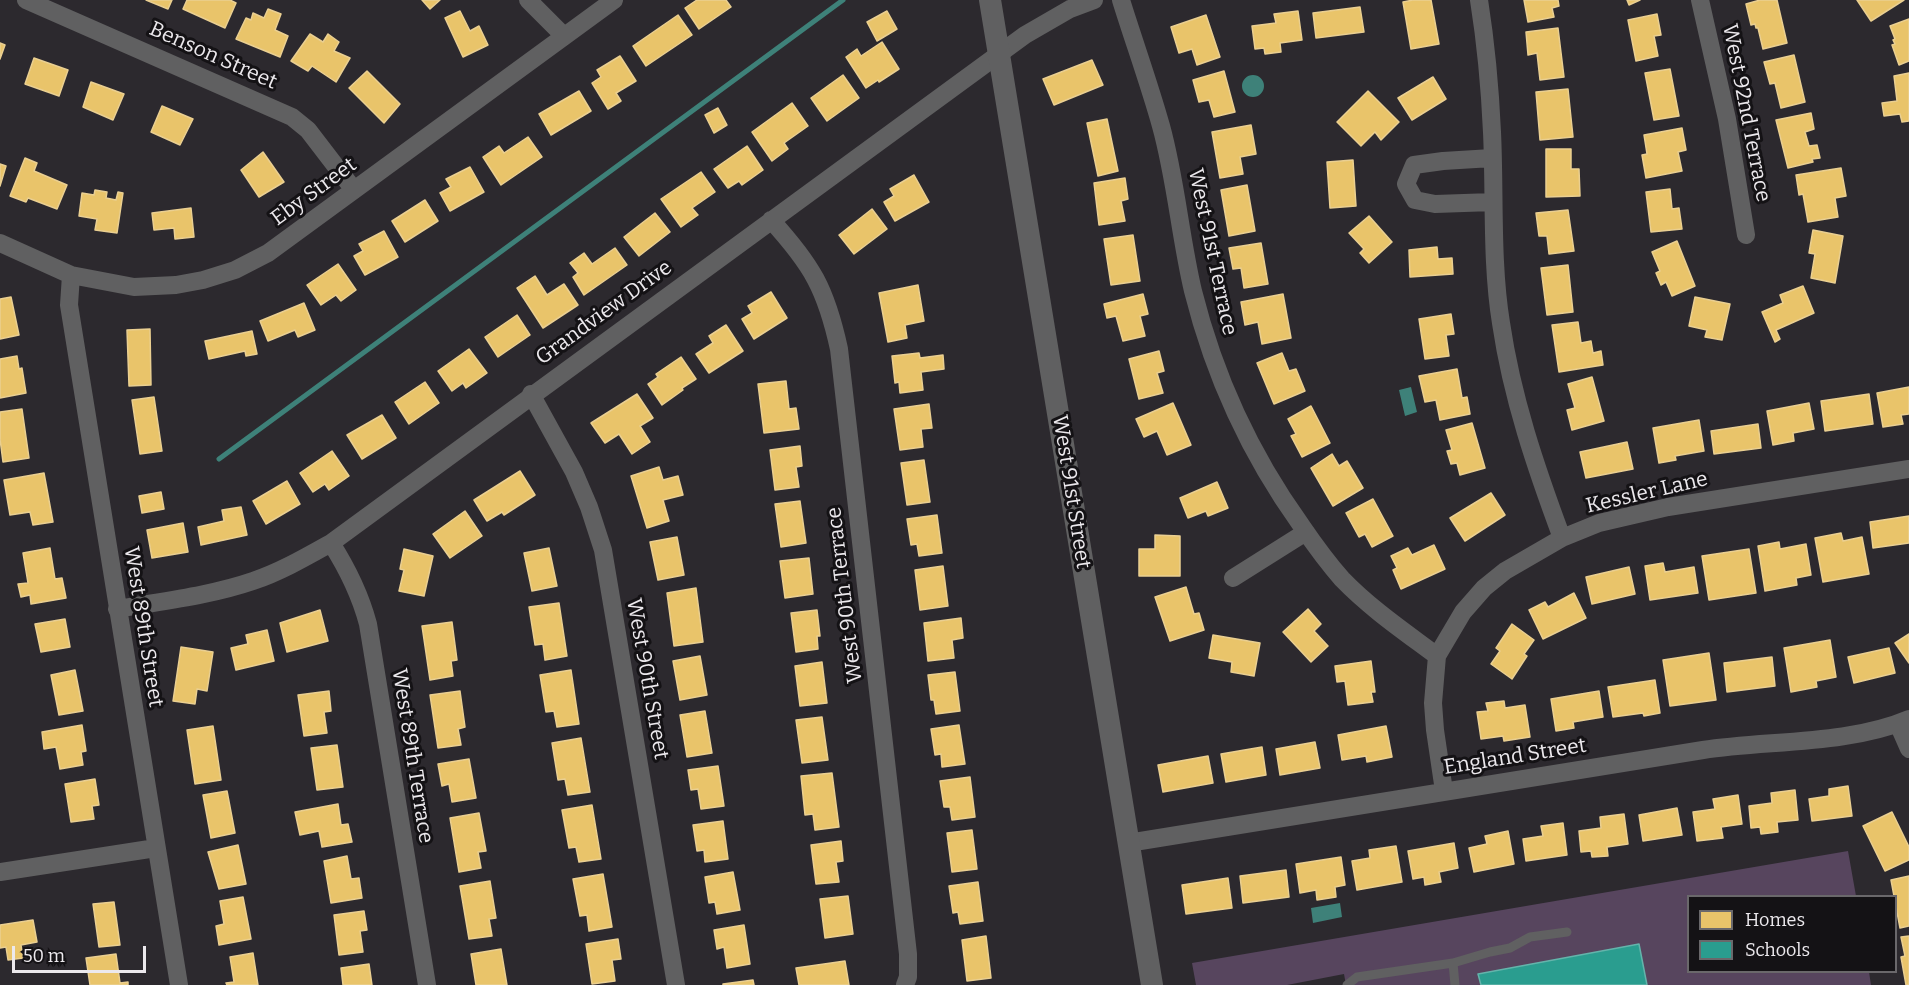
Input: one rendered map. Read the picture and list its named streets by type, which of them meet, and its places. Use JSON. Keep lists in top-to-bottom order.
{
  "streets": {
    "street": [
      "Benson Street",
      "West 92nd Terrace",
      "Eby Street",
      "West 91st Terrace",
      "Grandview Drive",
      "West 91st Street",
      "Kessler Lane",
      "West 90th Terrace",
      "West 89th Street",
      "West 90th Street",
      "West 89th Terrace",
      "England Street"
    ]
  },
  "crossings": [
    ["Benson Street", "Eby Street"],
    ["Eby Street", "West 89th Street"],
    ["West 91st Terrace", "Kessler Lane"],
    ["Grandview Drive", "West 91st Street"],
    ["Grandview Drive", "West 90th Terrace"],
    ["Grandview Drive", "West 89th Street"],
    ["Grandview Drive", "West 90th Street"],
    ["Grandview Drive", "West 89th Terrace"],
    ["West 91st Street", "England Street"],
    ["Kessler Lane", "England Street"]
  ],
  "legend": ["Homes", "Schools"],
  "scale_bar": "50 m"
}
